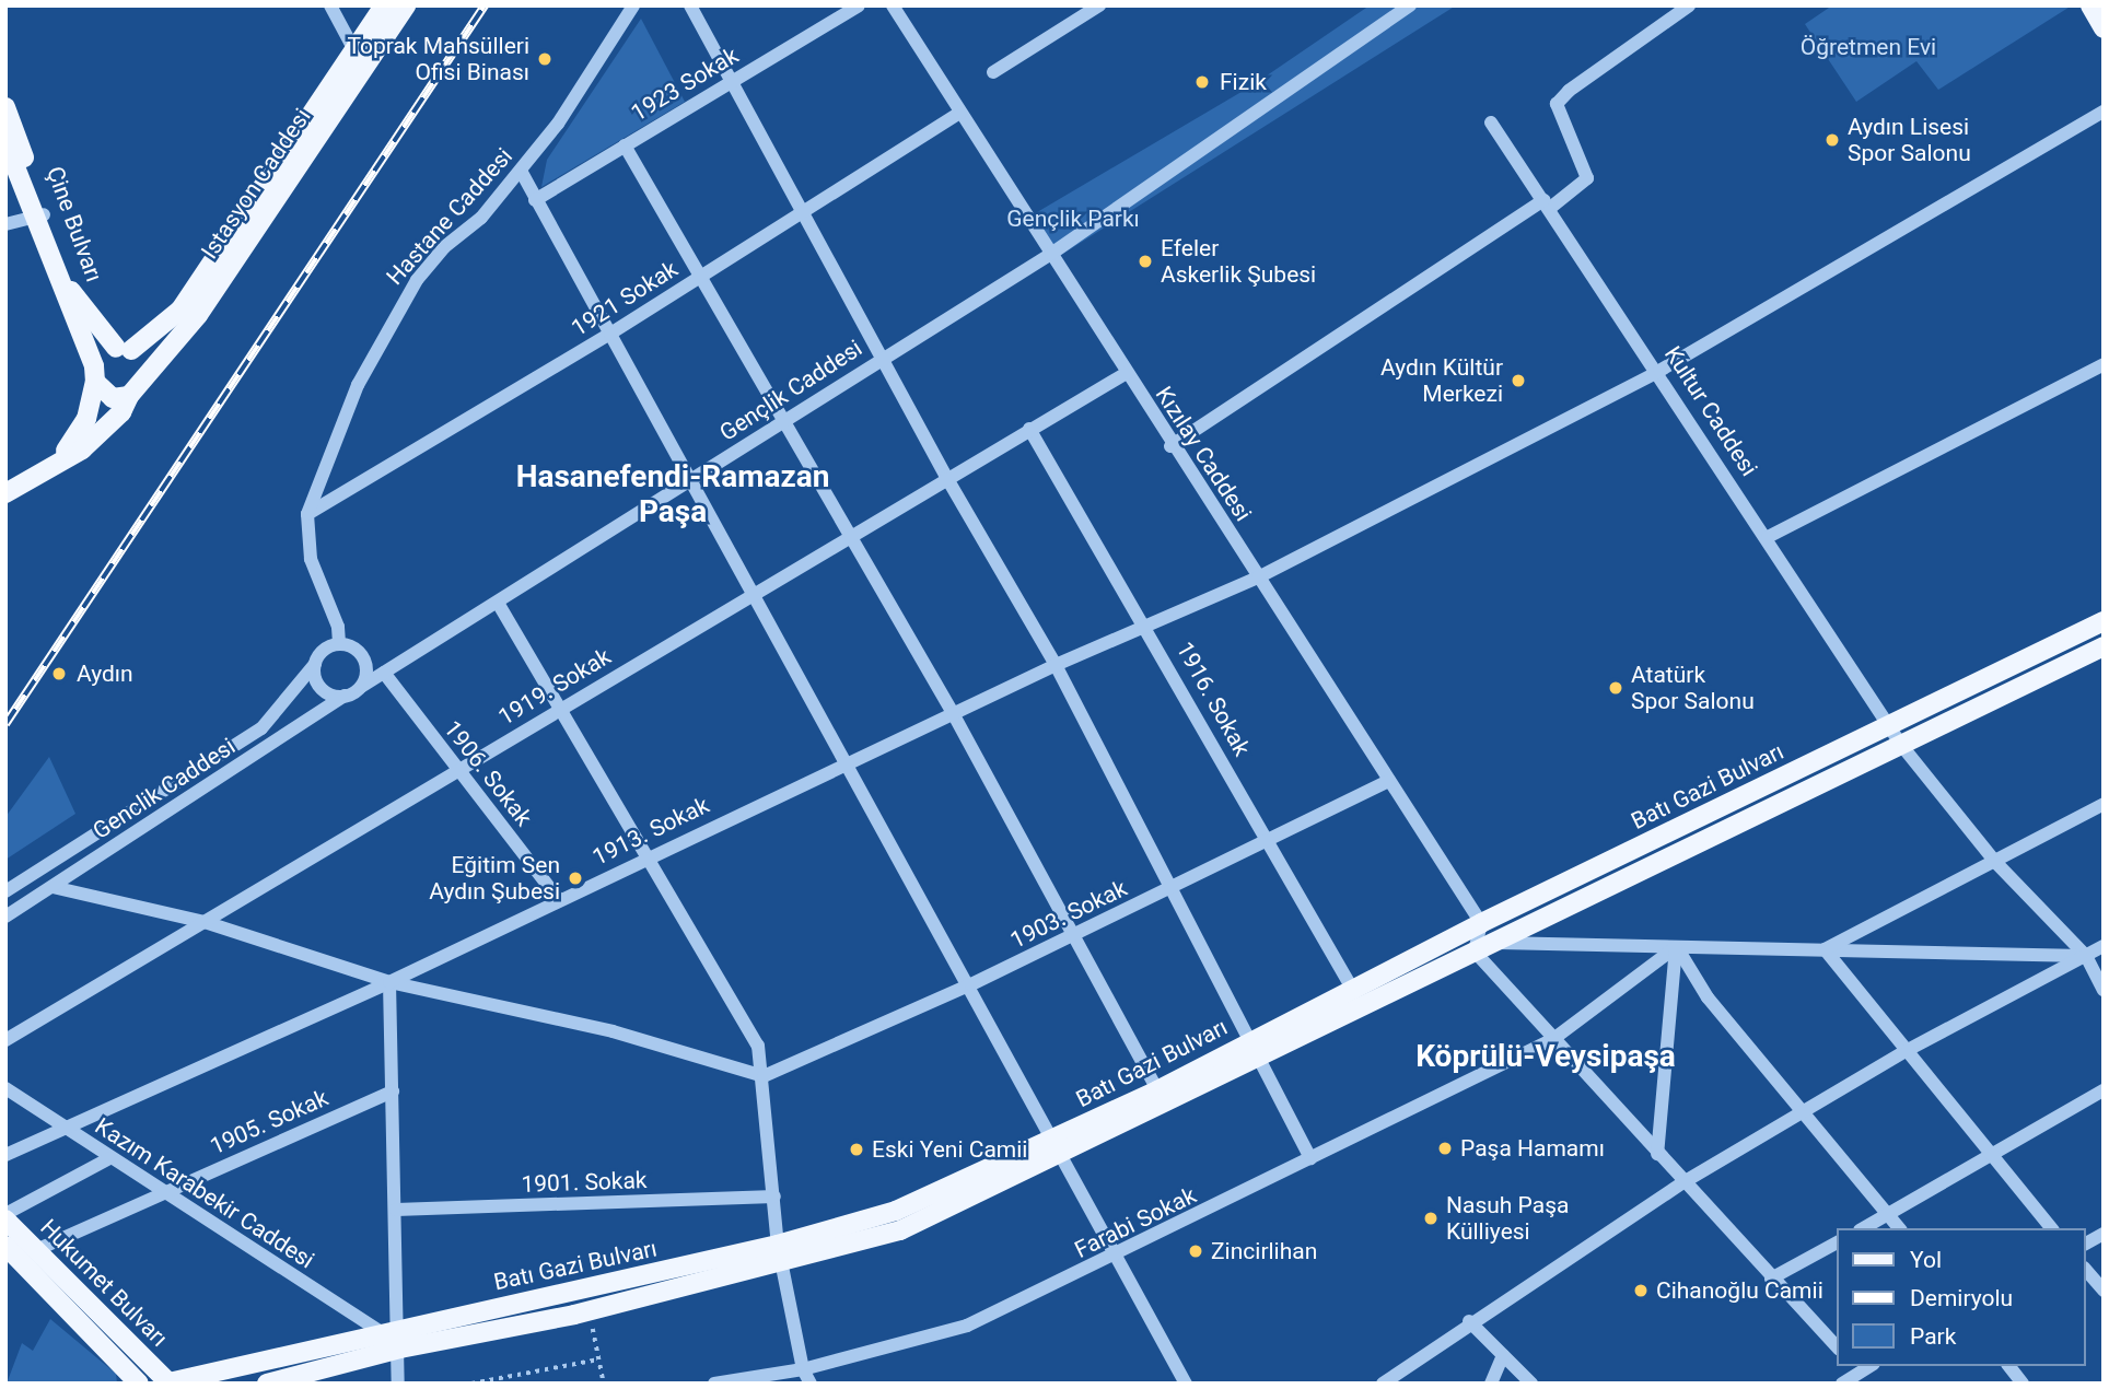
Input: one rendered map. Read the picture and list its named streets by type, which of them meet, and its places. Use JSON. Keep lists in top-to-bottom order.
{
  "streets": {
    "main road": [
      "Istasyon Caddesi",
      "Çine Bulvarı",
      "Batı Gazi Bulvarı",
      "Hukumet Bulvarı"
    ],
    "street": [
      "1923 Sokak",
      "Hastane Caddesi",
      "1921 Sokak",
      "Gençlik Caddesi",
      "Kultur Caddesi",
      "Kızılay Caddesi",
      "1919. Sokak",
      "1916. Sokak",
      "1906. Sokak",
      "Genclik Caddesi",
      "1913. Sokak",
      "1903. Sokak",
      "1905. Sokak",
      "1901. Sokak",
      "Kazım Karabekir Caddesi",
      "Farabi Sokak"
    ]
  },
  "crossings": [
    ["Istasyon Caddesi", "Çine Bulvarı"],
    ["Hastane Caddesi", "1921 Sokak"],
    ["Hastane Caddesi", "Gençlik Caddesi"],
    ["Hastane Caddesi", "Genclik Caddesi"],
    ["1921 Sokak", "Kızılay Caddesi"],
    ["Gençlik Caddesi", "Kızılay Caddesi"],
    ["Gençlik Caddesi", "1906. Sokak"],
    ["Gençlik Caddesi", "Genclik Caddesi"],
    ["Kultur Caddesi", "Batı Gazi Bulvarı"],
    ["Kultur Caddesi", "1913. Sokak"],
    ["Kızılay Caddesi", "1919. Sokak"],
    ["Kızılay Caddesi", "Batı Gazi Bulvarı"],
    ["Kızılay Caddesi", "1913. Sokak"],
    ["Kızılay Caddesi", "1903. Sokak"],
    ["1919. Sokak", "1916. Sokak"],
    ["1919. Sokak", "1906. Sokak"],
    ["1916. Sokak", "Batı Gazi Bulvarı"],
    ["1916. Sokak", "1913. Sokak"],
    ["1916. Sokak", "1903. Sokak"],
    ["1906. Sokak", "1913. Sokak"],
    ["Batı Gazi Bulvarı", "Kazım Karabekir Caddesi"],
    ["Batı Gazi Bulvarı", "Hukumet Bulvarı"],
    ["1913. Sokak", "Kazım Karabekir Caddesi"],
    ["1905. Sokak", "Kazım Karabekir Caddesi"],
    ["1905. Sokak", "Hukumet Bulvarı"]
  ],
  "districts": ["Hasanefendi-Ramazan Paşa", "Köprülü-Veysipaşa"],
  "parks": ["Öğretmen Evi", "Gençlik Parkı"],
  "places": [
    "Toprak Mahsülleri Ofisi Binası",
    "Fizik",
    "Aydın Lisesi Spor Salonu",
    "Efeler Askerlik Şubesi",
    "Aydın Kültür Merkezi",
    "Aydın",
    "Atatürk Spor Salonu",
    "Eğitim Sen Aydın Şubesi",
    "Paşa Hamamı",
    "Eski Yeni Camii",
    "Nasuh Paşa Külliyesi",
    "Zincirlihan",
    "Cihanoğlu Camii"
  ],
  "legend": ["Yol", "Demiryolu", "Park"]
}
